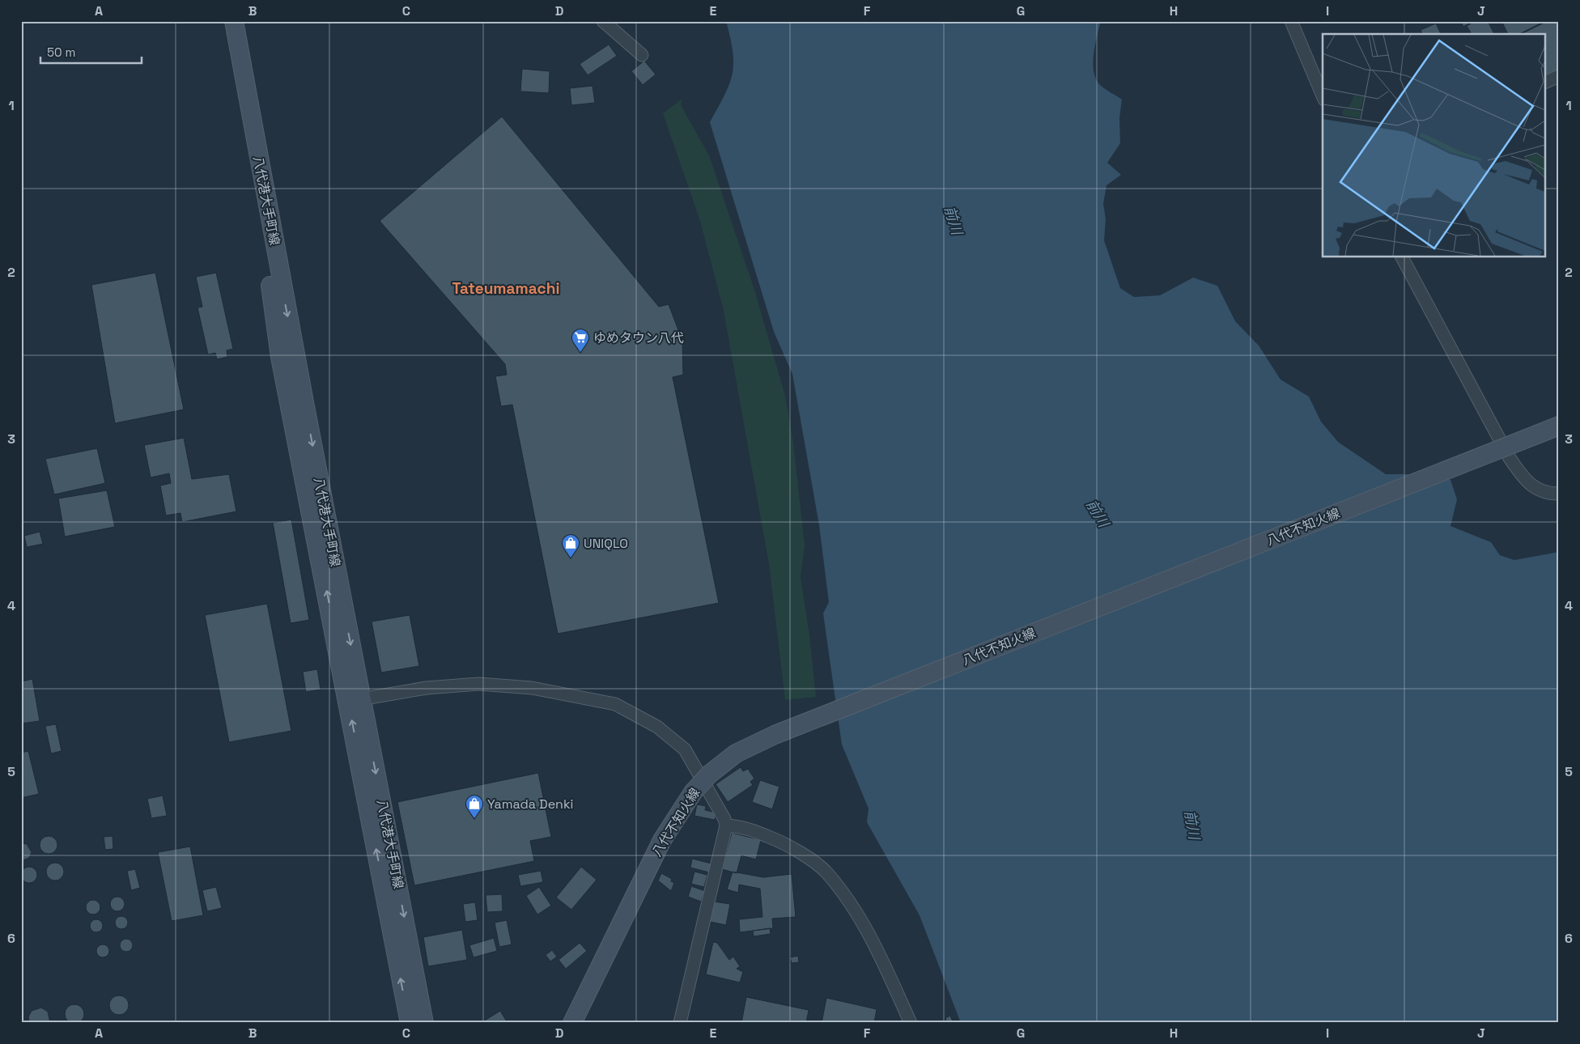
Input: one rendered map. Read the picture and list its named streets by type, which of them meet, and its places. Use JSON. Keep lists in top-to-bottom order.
{
  "streets": {
    "main road": ["八代港大手町線", "八代不知火線"]
  },
  "districts": ["Tateumamachi"],
  "water": ["前川"],
  "places": {
    "supermarket": ["ゆめタウン八代"],
    "shop": ["UNIQLO", "Yamada Denki"]
  },
  "scale_bar": "50 m",
  "grid": {
    "columns": [
      "A",
      "B",
      "C",
      "D",
      "E",
      "F",
      "G",
      "H",
      "I",
      "J"
    ],
    "rows": [
      "1",
      "2",
      "3",
      "4",
      "5",
      "6"
    ]
  }
}
